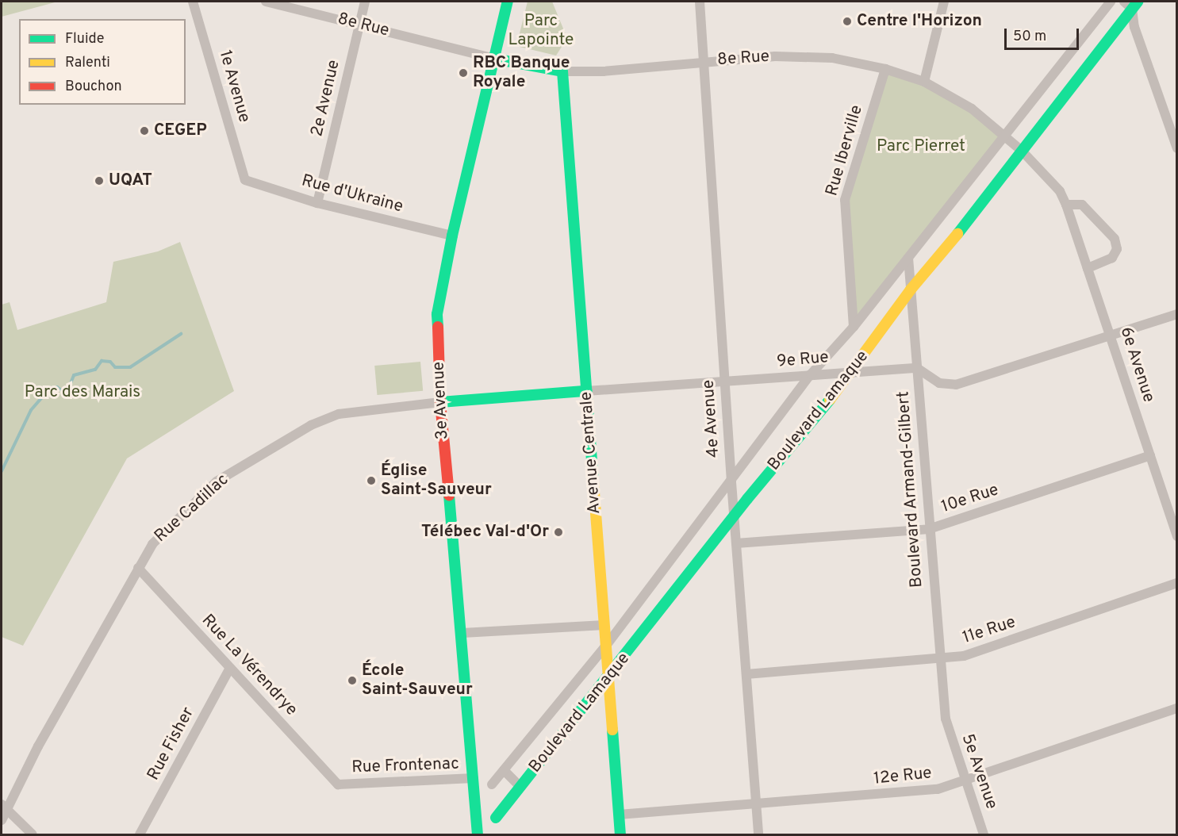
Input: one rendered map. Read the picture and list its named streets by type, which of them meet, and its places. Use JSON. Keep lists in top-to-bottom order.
{
  "streets": {
    "street": [
      "8e Rue",
      "1e Avenue",
      "2e Avenue",
      "Rue Iberville",
      "Rue d'Ukraine",
      "9e Rue",
      "6e Avenue",
      "3e Avenue",
      "Boulevard Lamaque",
      "4e Avenue",
      "Avenue Centrale",
      "Boulevard Armand-Gilbert",
      "10e Rue",
      "Rue Cadillac",
      "11e Rue",
      "Rue La Vérendrye",
      "Rue Fisher",
      "Rue Frontenac",
      "5e Avenue",
      "12e Rue"
    ]
  },
  "crossings": [
    ["8e Rue", "2e Avenue"],
    ["8e Rue", "Rue Iberville"],
    ["8e Rue", "6e Avenue"],
    ["8e Rue", "3e Avenue"],
    ["8e Rue", "Boulevard Lamaque"],
    ["8e Rue", "4e Avenue"],
    ["8e Rue", "Avenue Centrale"],
    ["1e Avenue", "Rue d'Ukraine"],
    ["2e Avenue", "Rue d'Ukraine"],
    ["Rue Iberville", "Boulevard Lamaque"],
    ["Rue d'Ukraine", "3e Avenue"],
    ["9e Rue", "Boulevard Lamaque"],
    ["9e Rue", "4e Avenue"],
    ["9e Rue", "Avenue Centrale"],
    ["9e Rue", "Boulevard Armand-Gilbert"],
    ["9e Rue", "Rue Cadillac"],
    ["6e Avenue", "10e Rue"],
    ["3e Avenue", "Rue Cadillac"],
    ["3e Avenue", "Rue Frontenac"],
    ["Boulevard Lamaque", "4e Avenue"],
    ["Boulevard Lamaque", "Avenue Centrale"],
    ["Boulevard Lamaque", "Boulevard Armand-Gilbert"],
    ["4e Avenue", "10e Rue"],
    ["4e Avenue", "11e Rue"],
    ["4e Avenue", "12e Rue"],
    ["Avenue Centrale", "Rue Cadillac"],
    ["Avenue Centrale", "12e Rue"],
    ["Boulevard Armand-Gilbert", "10e Rue"],
    ["Boulevard Armand-Gilbert", "11e Rue"],
    ["Boulevard Armand-Gilbert", "5e Avenue"],
    ["Rue Cadillac", "Rue La Vérendrye"],
    ["Rue La Vérendrye", "Rue Fisher"],
    ["Rue La Vérendrye", "Rue Frontenac"],
    ["5e Avenue", "12e Rue"]
  ],
  "parks": ["Parc Lapointe", "Parc Pierret", "Parc des Marais"],
  "places": [
    "Centre l'Horizon",
    "RBC Banque Royale",
    "CEGEP",
    "UQAT",
    "Église Saint-Sauveur",
    "Télébec Val-d'Or",
    "École Saint-Sauveur"
  ],
  "legend": ["Fluide", "Ralenti", "Bouchon"],
  "scale_bar": "50 m"
}
